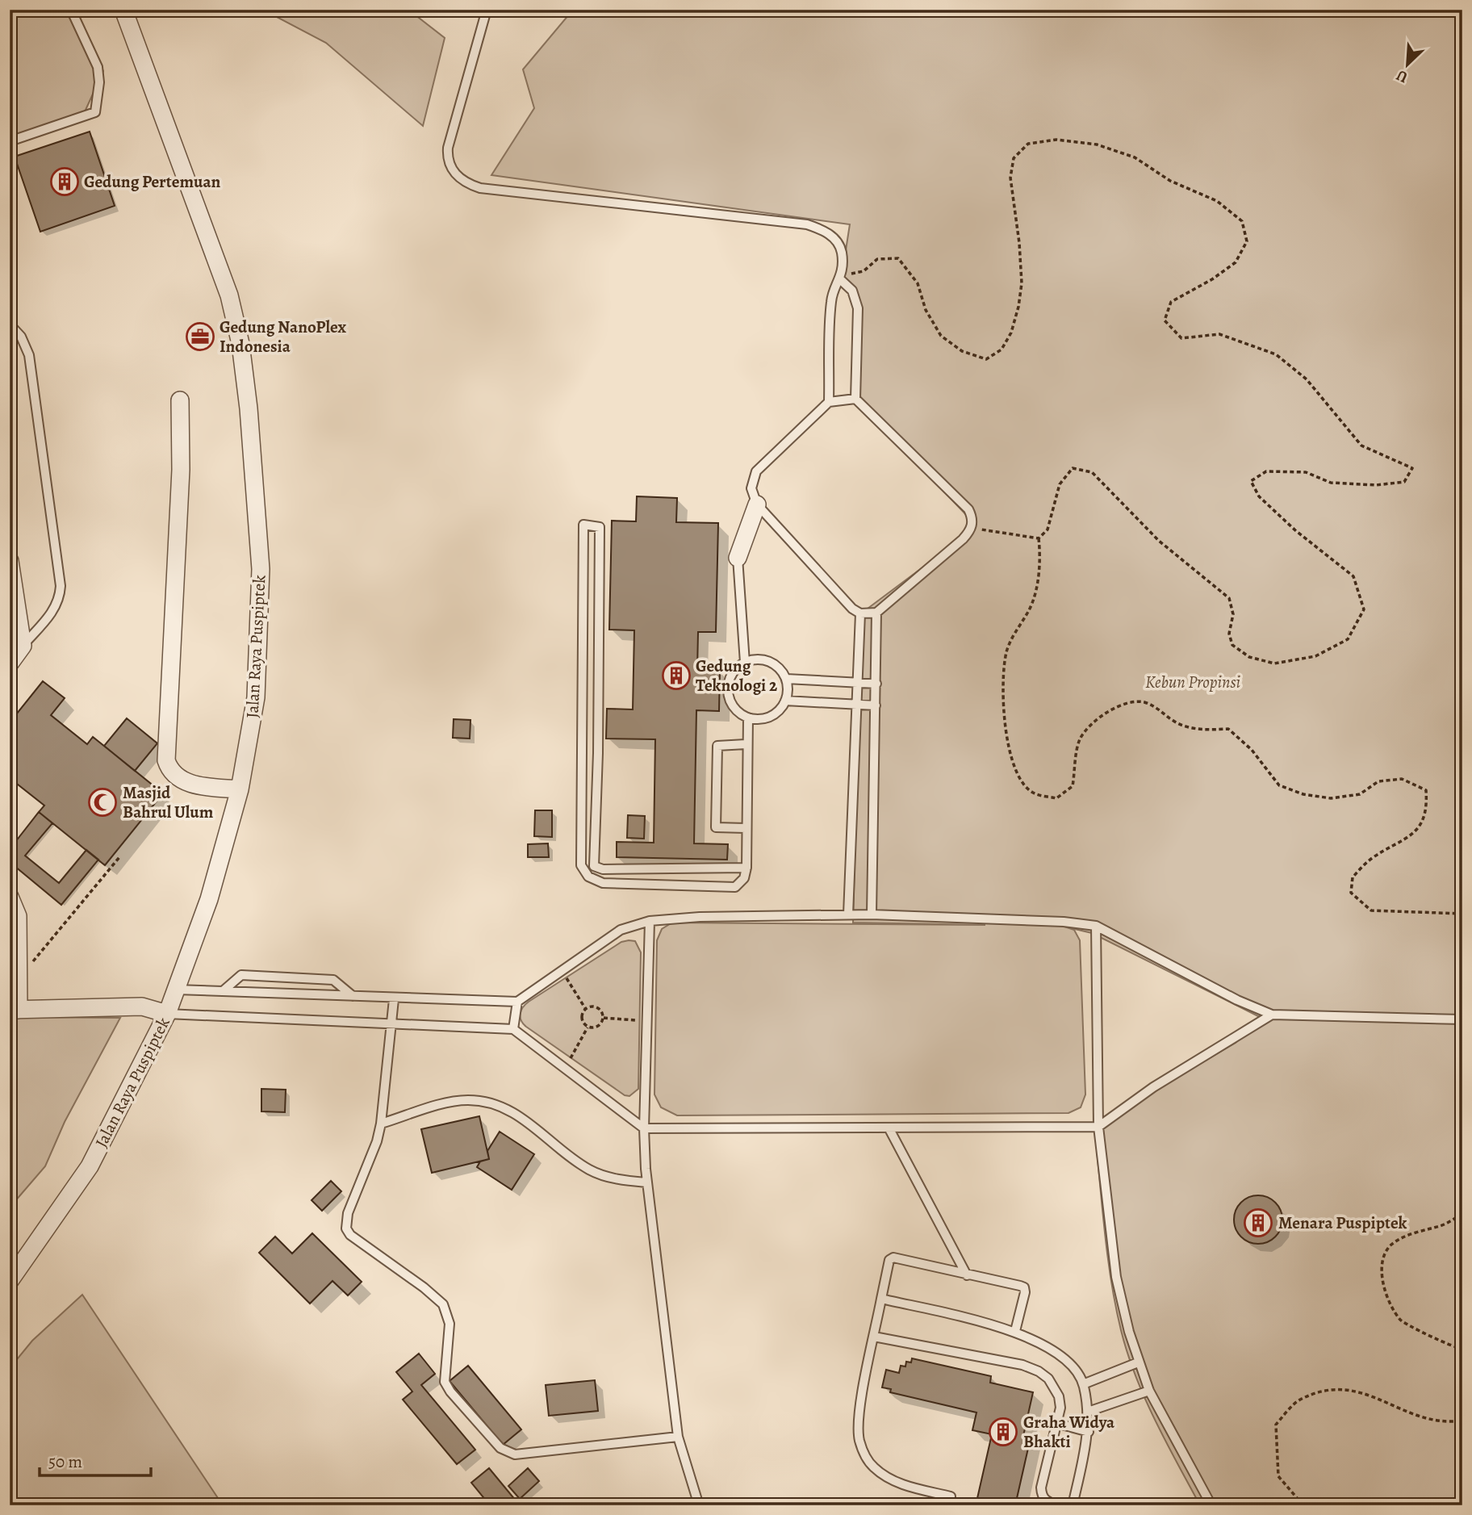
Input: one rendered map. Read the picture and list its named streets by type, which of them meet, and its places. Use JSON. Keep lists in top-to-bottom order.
{
  "streets": {
    "street": ["Jalan Raya Puspiptek"]
  },
  "parks": ["Kebun Propinsi"],
  "places": {
    "building": [
      "Gedung Pertemuan",
      "Gedung Teknologi 2",
      "Menara Puspiptek",
      "Graha Widya Bhakti"
    ],
    "office": ["Gedung NanoPlex Indonesia"],
    "mosque": ["Masjid Bahrul Ulum"]
  },
  "scale_bar": "50 m",
  "north": "bottom left"
}
